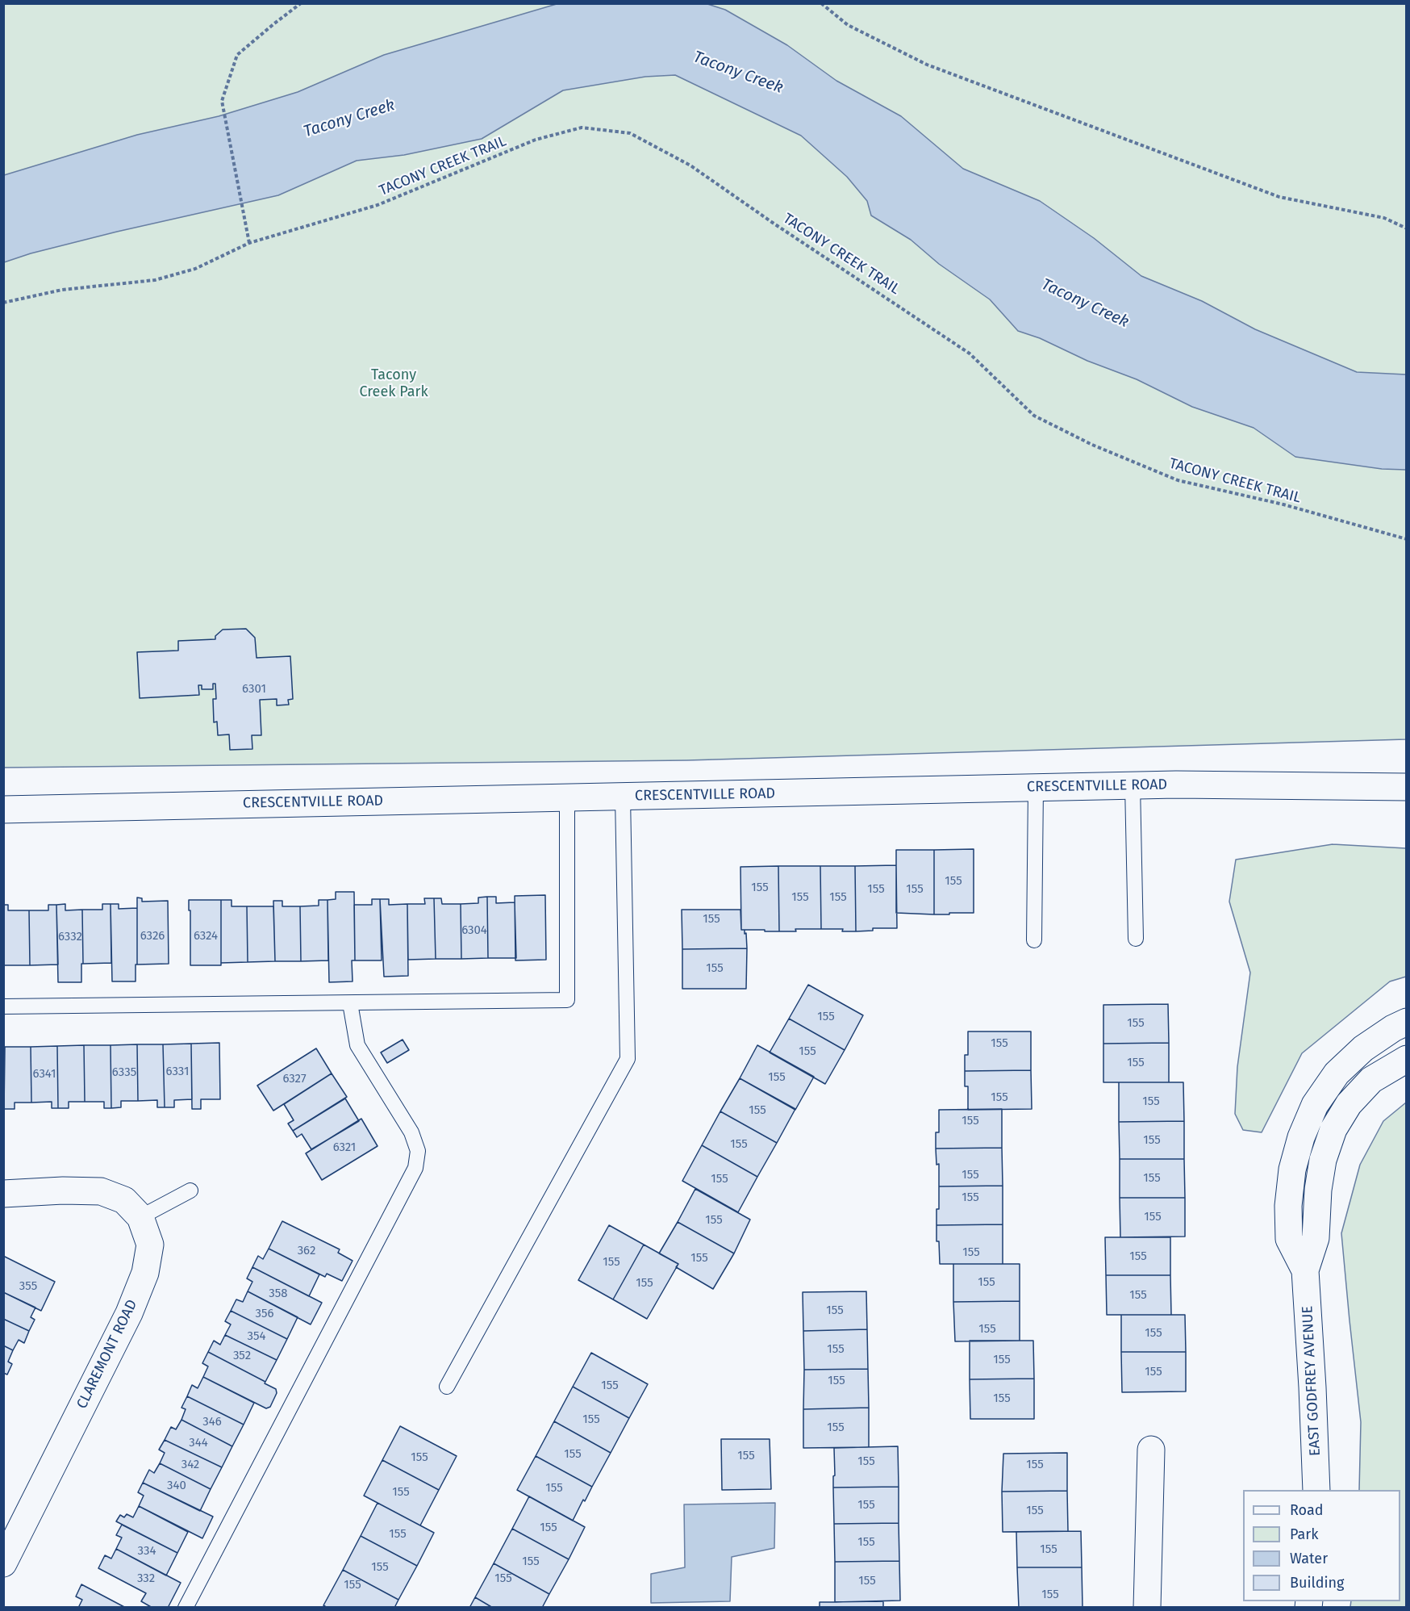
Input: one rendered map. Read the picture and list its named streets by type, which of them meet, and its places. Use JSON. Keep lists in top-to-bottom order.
{
  "streets": {
    "main road": ["CRESCENTVILLE ROAD", "CLAREMONT ROAD", "EAST GODFREY AVENUE"],
    "path": ["TACONY CREEK TRAIL"]
  },
  "water": ["Tacony Creek"],
  "parks": ["Tacony Creek Park"],
  "house_numbers": [
    "6301",
    "155",
    "155",
    "155",
    "155",
    "155",
    "155",
    "155",
    "6304",
    "6326",
    "6324",
    "6332",
    "155",
    "155",
    "155",
    "155",
    "155",
    "155",
    "6331",
    "6335",
    "6341",
    "155",
    "6327",
    "155",
    "155",
    "155",
    "155",
    "155",
    "155",
    "6321",
    "155",
    "155",
    "155",
    "155",
    "155",
    "155",
    "362",
    "155",
    "155",
    "155",
    "155",
    "155",
    "155",
    "355",
    "358",
    "155",
    "155",
    "356",
    "155",
    "155",
    "354",
    "155",
    "352",
    "155",
    "155",
    "155",
    "155",
    "155",
    "155",
    "346",
    "155",
    "344",
    "155",
    "155",
    "155",
    "155",
    "342",
    "155",
    "340",
    "155",
    "155",
    "155",
    "155",
    "155",
    "155",
    "155",
    "155",
    "334",
    "155",
    "155",
    "332",
    "155",
    "155",
    "155",
    "155"
  ],
  "legend": [
    "Road",
    "Park",
    "Water",
    "Building"
  ]
}
